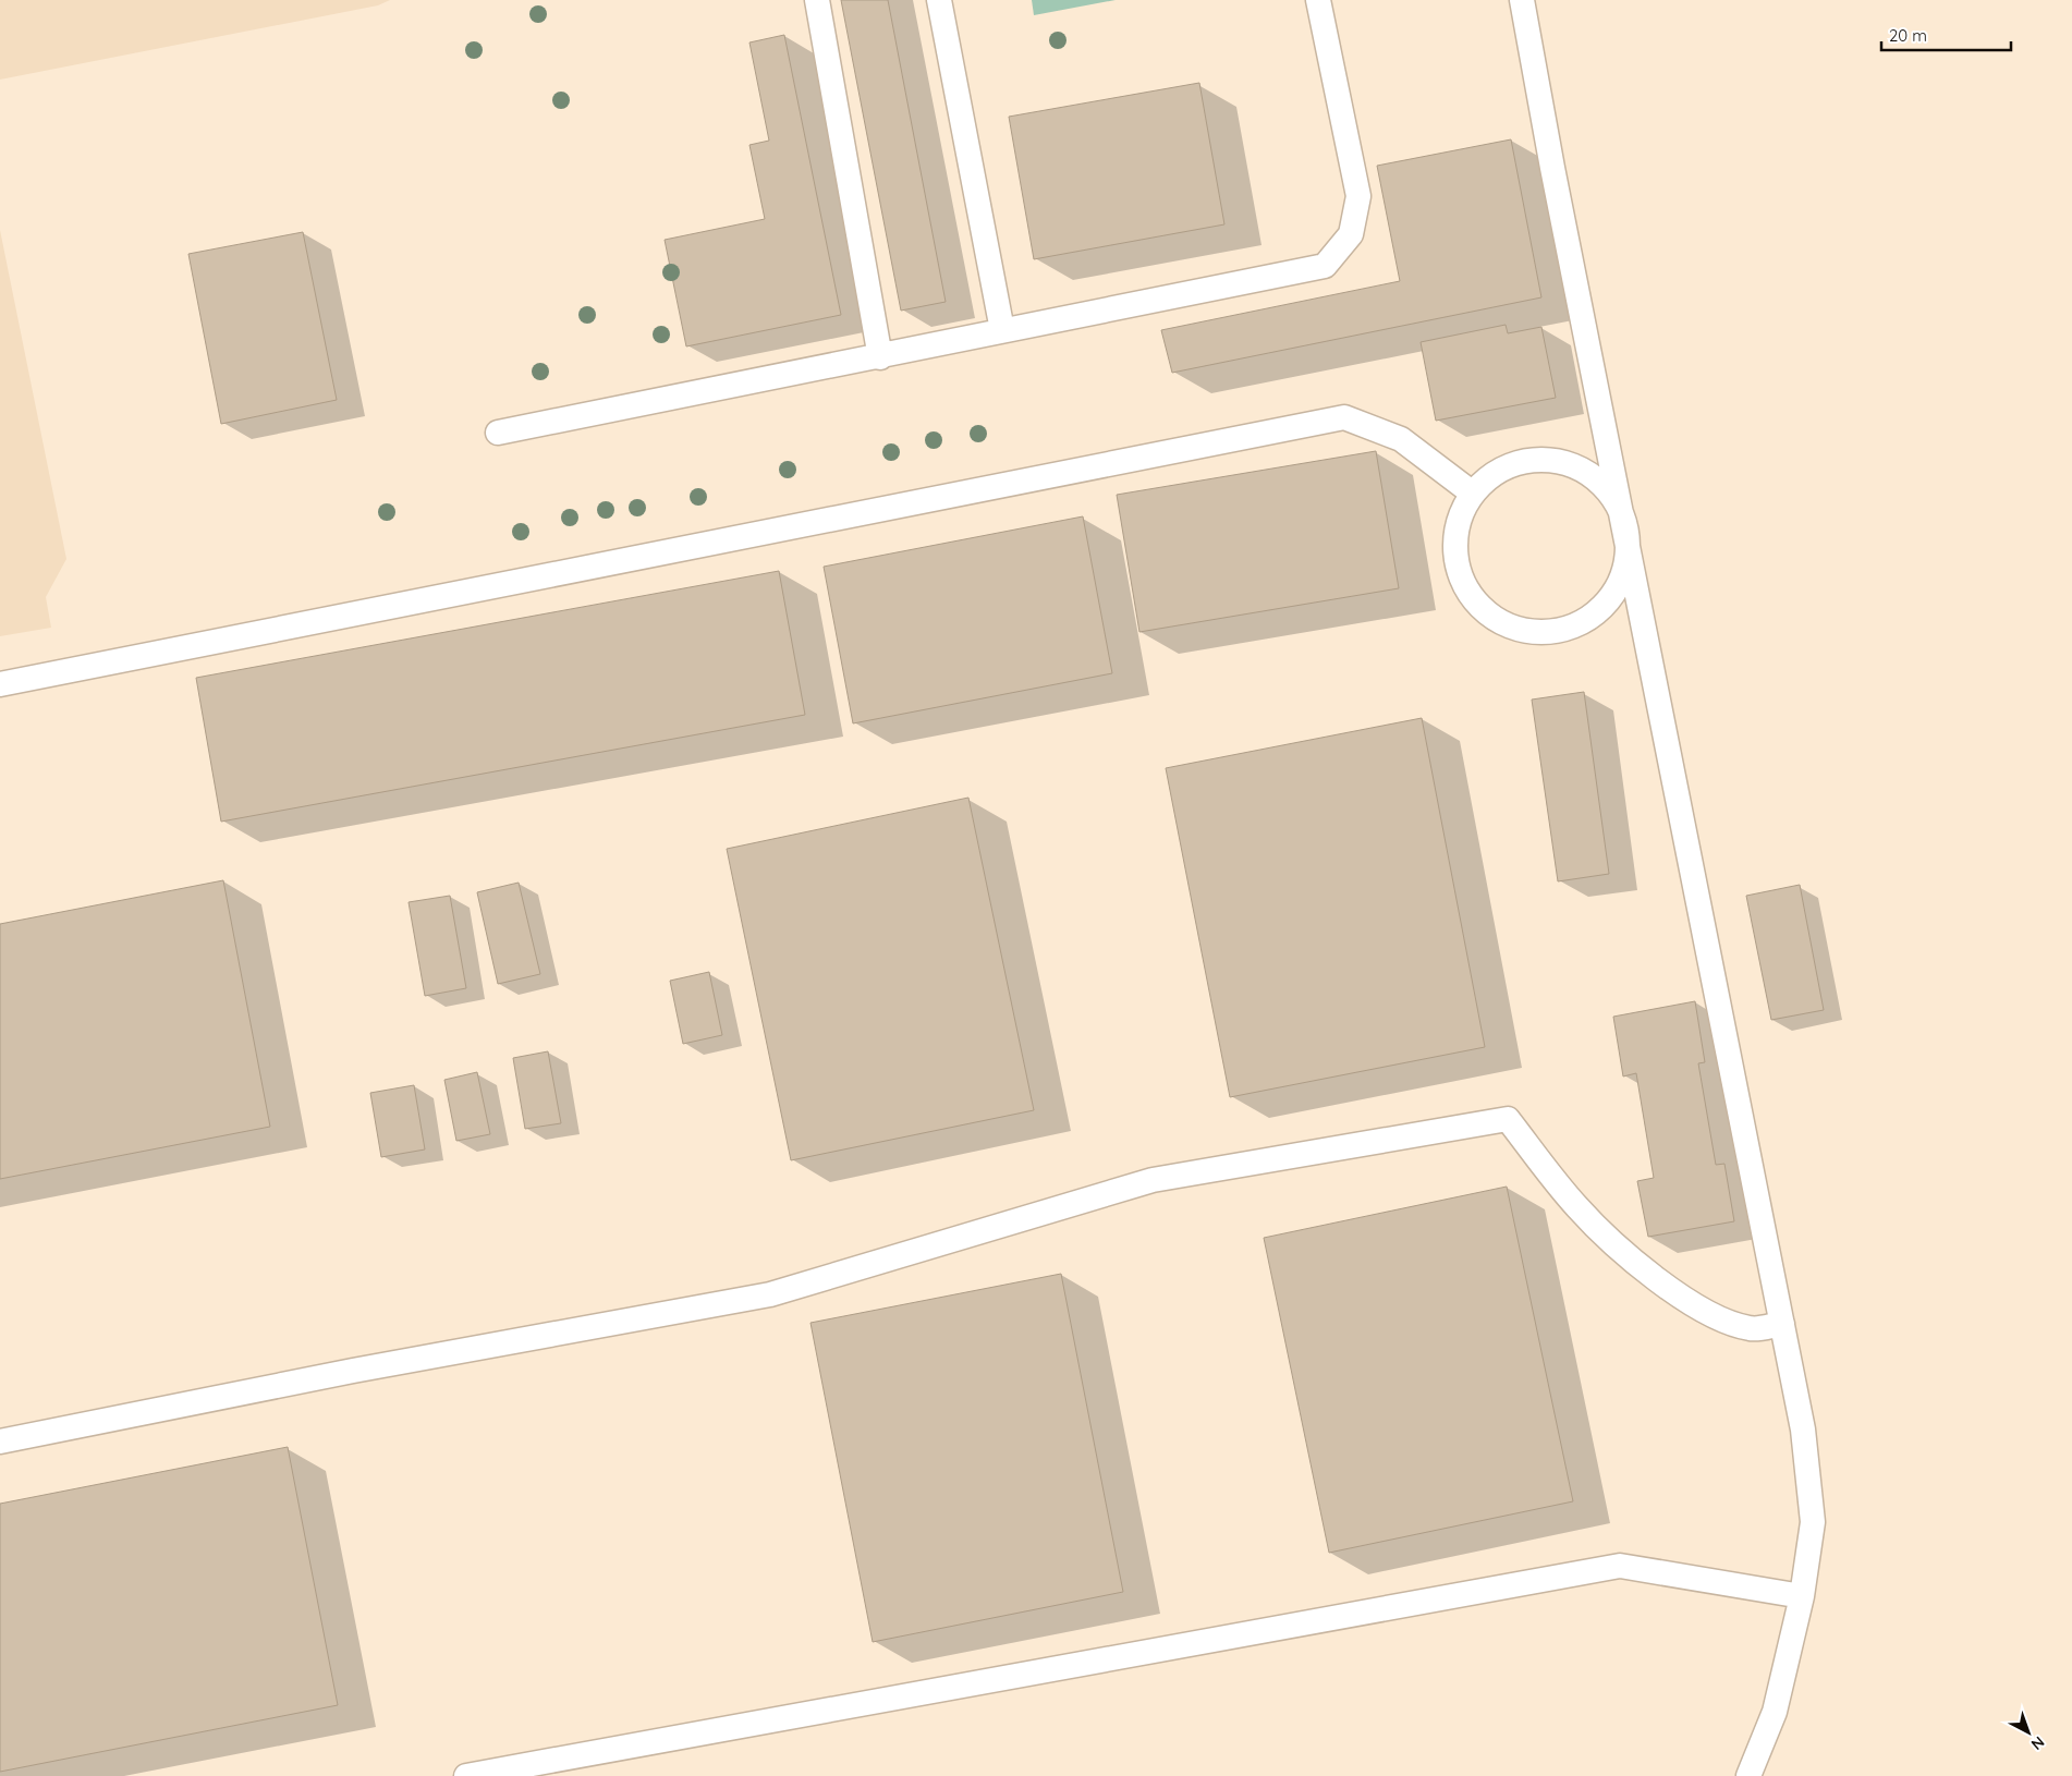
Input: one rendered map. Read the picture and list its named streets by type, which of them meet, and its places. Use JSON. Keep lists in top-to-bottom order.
{
  "scale_bar": "20 m",
  "north": "bottom right"
}
